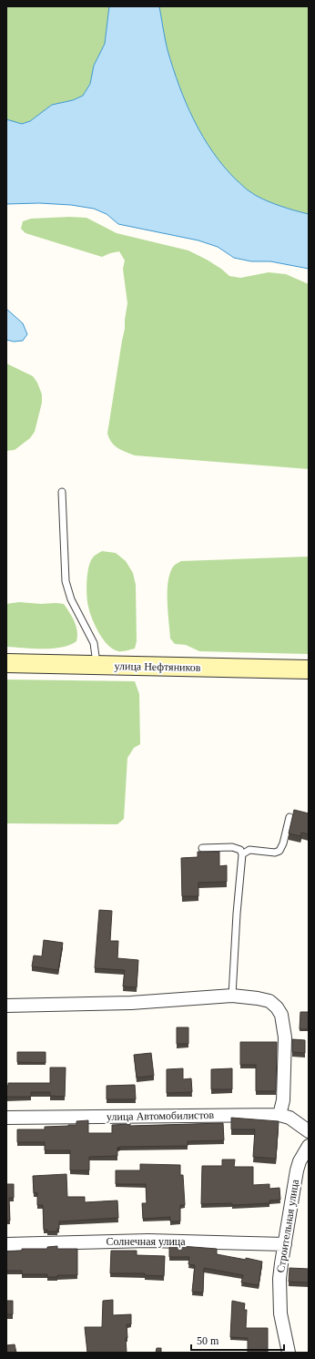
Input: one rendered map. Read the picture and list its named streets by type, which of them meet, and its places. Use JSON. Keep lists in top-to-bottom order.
{
  "streets": {
    "street": [
      "улица Нефтяников",
      "улица Автомобилистов",
      "Строительная улица",
      "Солнечная улица"
    ]
  },
  "crossings": [
    ["Строительная улица", "Солнечная улица"]
  ],
  "scale_bar": "50 m"
}
